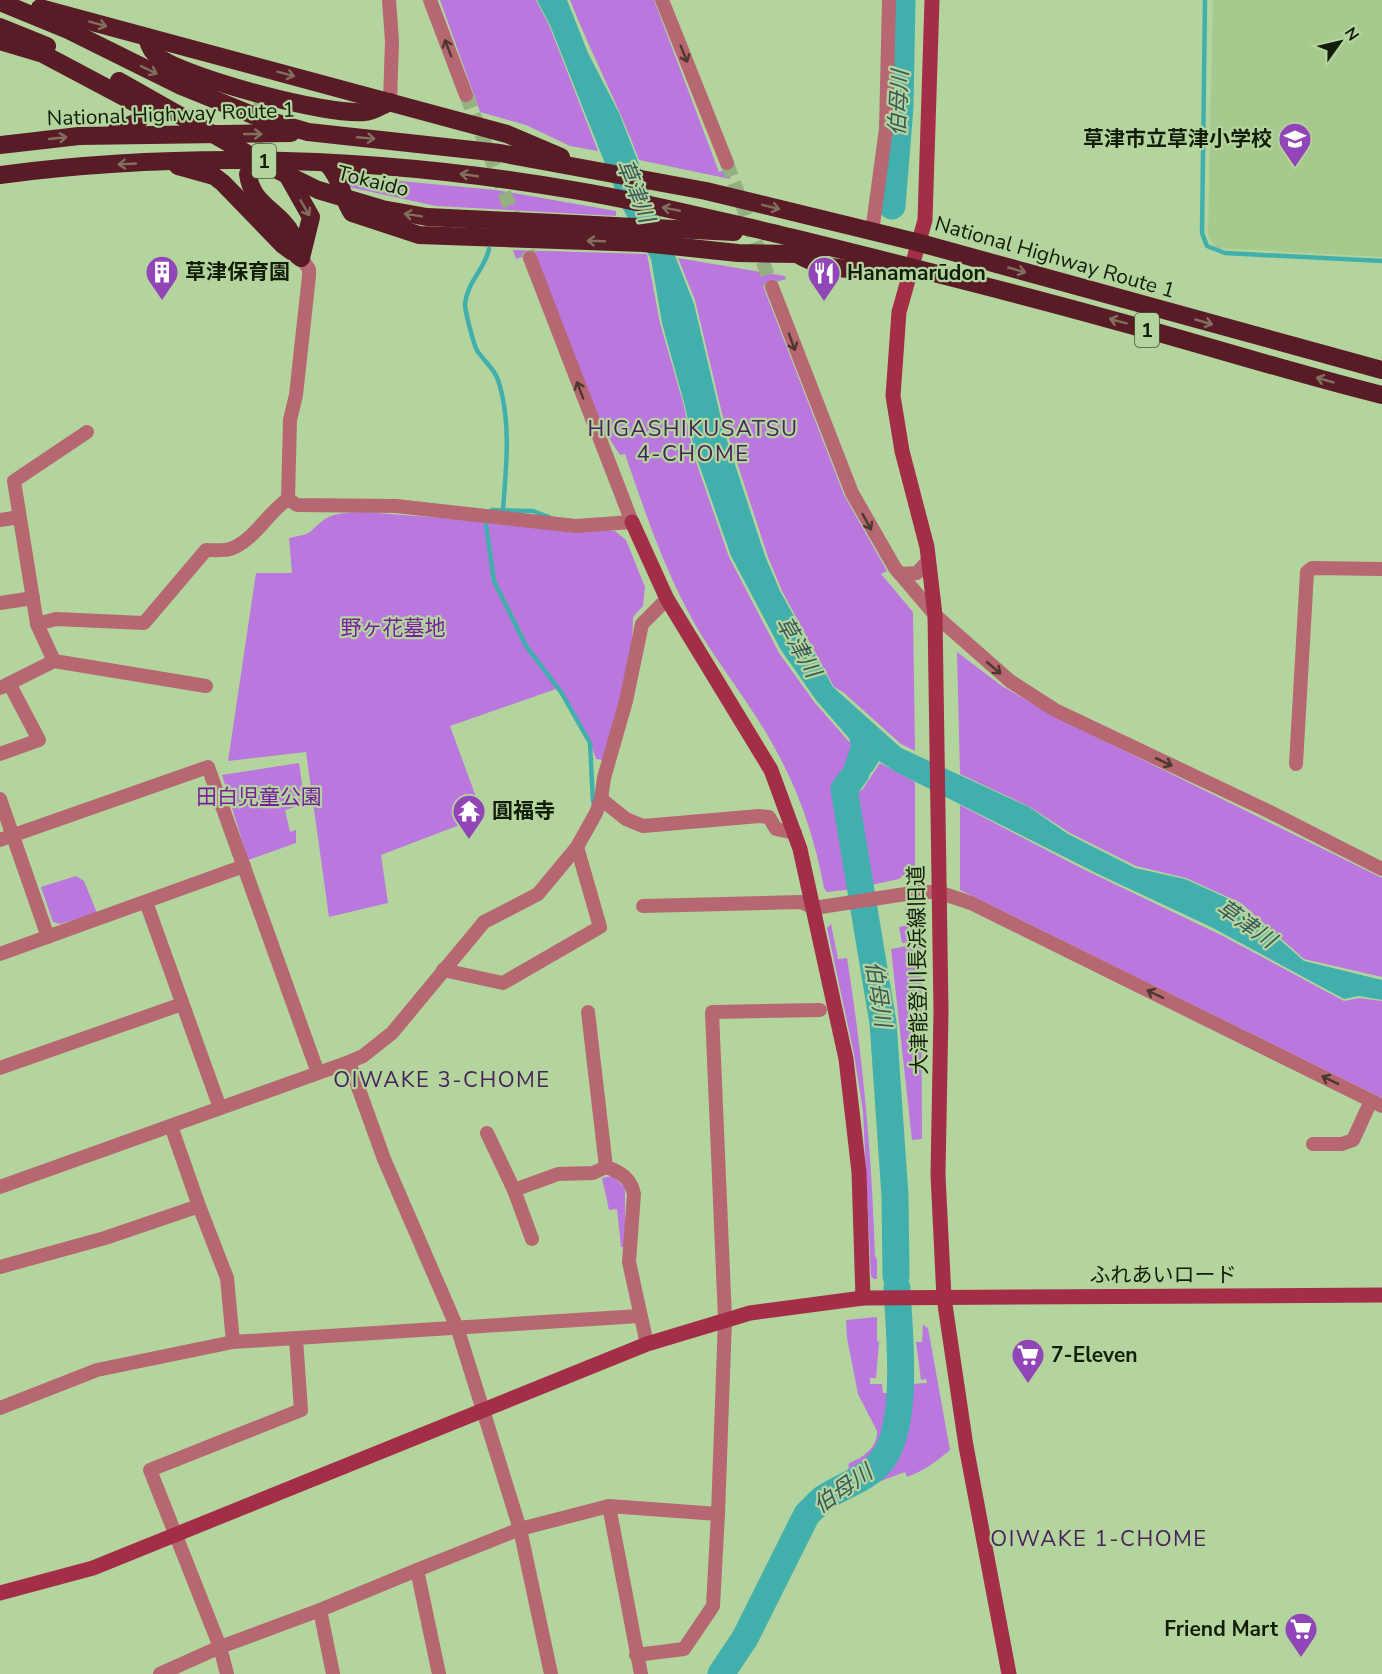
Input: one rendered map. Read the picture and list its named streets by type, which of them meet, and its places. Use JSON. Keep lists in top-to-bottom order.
{
  "streets": {
    "highway": ["National Highway Route 1", "1", "Tokaido"],
    "street": ["大津能登川長浜線旧道", "ふれあいロード"]
  },
  "crossings": [
    ["National Highway Route 1", "Tokaido"],
    ["National Highway Route 1", "大津能登川長浜線旧道"],
    ["1", "Tokaido"],
    ["1", "大津能登川長浜線旧道"],
    ["大津能登川長浜線旧道", "ふれあいロード"]
  ],
  "districts": ["HIGASHIKUSATSU 4-CHOME", "OIWAKE 3-CHOME", "OIWAKE 1-CHOME"],
  "water": ["伯母川", "草津川"],
  "parks": ["野ヶ花墓地", "田白児童公園"],
  "places": {
    "school or university": ["草津市立草津小学校"],
    "building": ["草津保育園"],
    "restaurant": ["Hanamarūdon"],
    "temple": ["圓福寺"],
    "supermarket": ["7-Eleven", "Friend Mart"]
  },
  "north": "top right"
}
